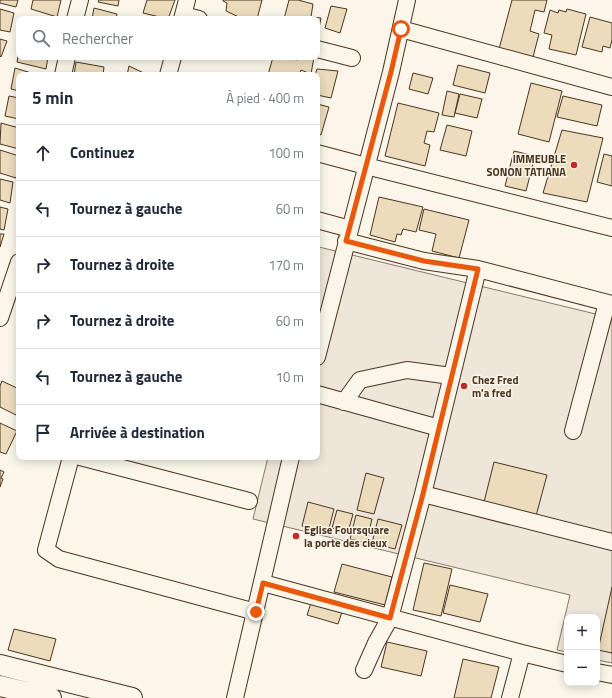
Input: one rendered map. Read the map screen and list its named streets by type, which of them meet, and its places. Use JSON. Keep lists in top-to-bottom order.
{
  "places": ["IMMEUBLE SONON TATIANA", "Chez Fred m'a fred", "Eglise Foursquare la porte des cieux"],
  "page": {
    "search": "Rechercher",
    "heading": ["5 min", "À pied · 400 m"],
    "list": [
      ["Continuez", "100 m"],
      ["Tournez à gauche", "60 m"],
      ["Tournez à droite", "170 m"],
      ["Tournez à droite", "60 m"],
      ["Tournez à gauche", "10 m"],
      "Arrivée à destination"
    ],
    "map_buttons": ["+", "−"]
  }
}
